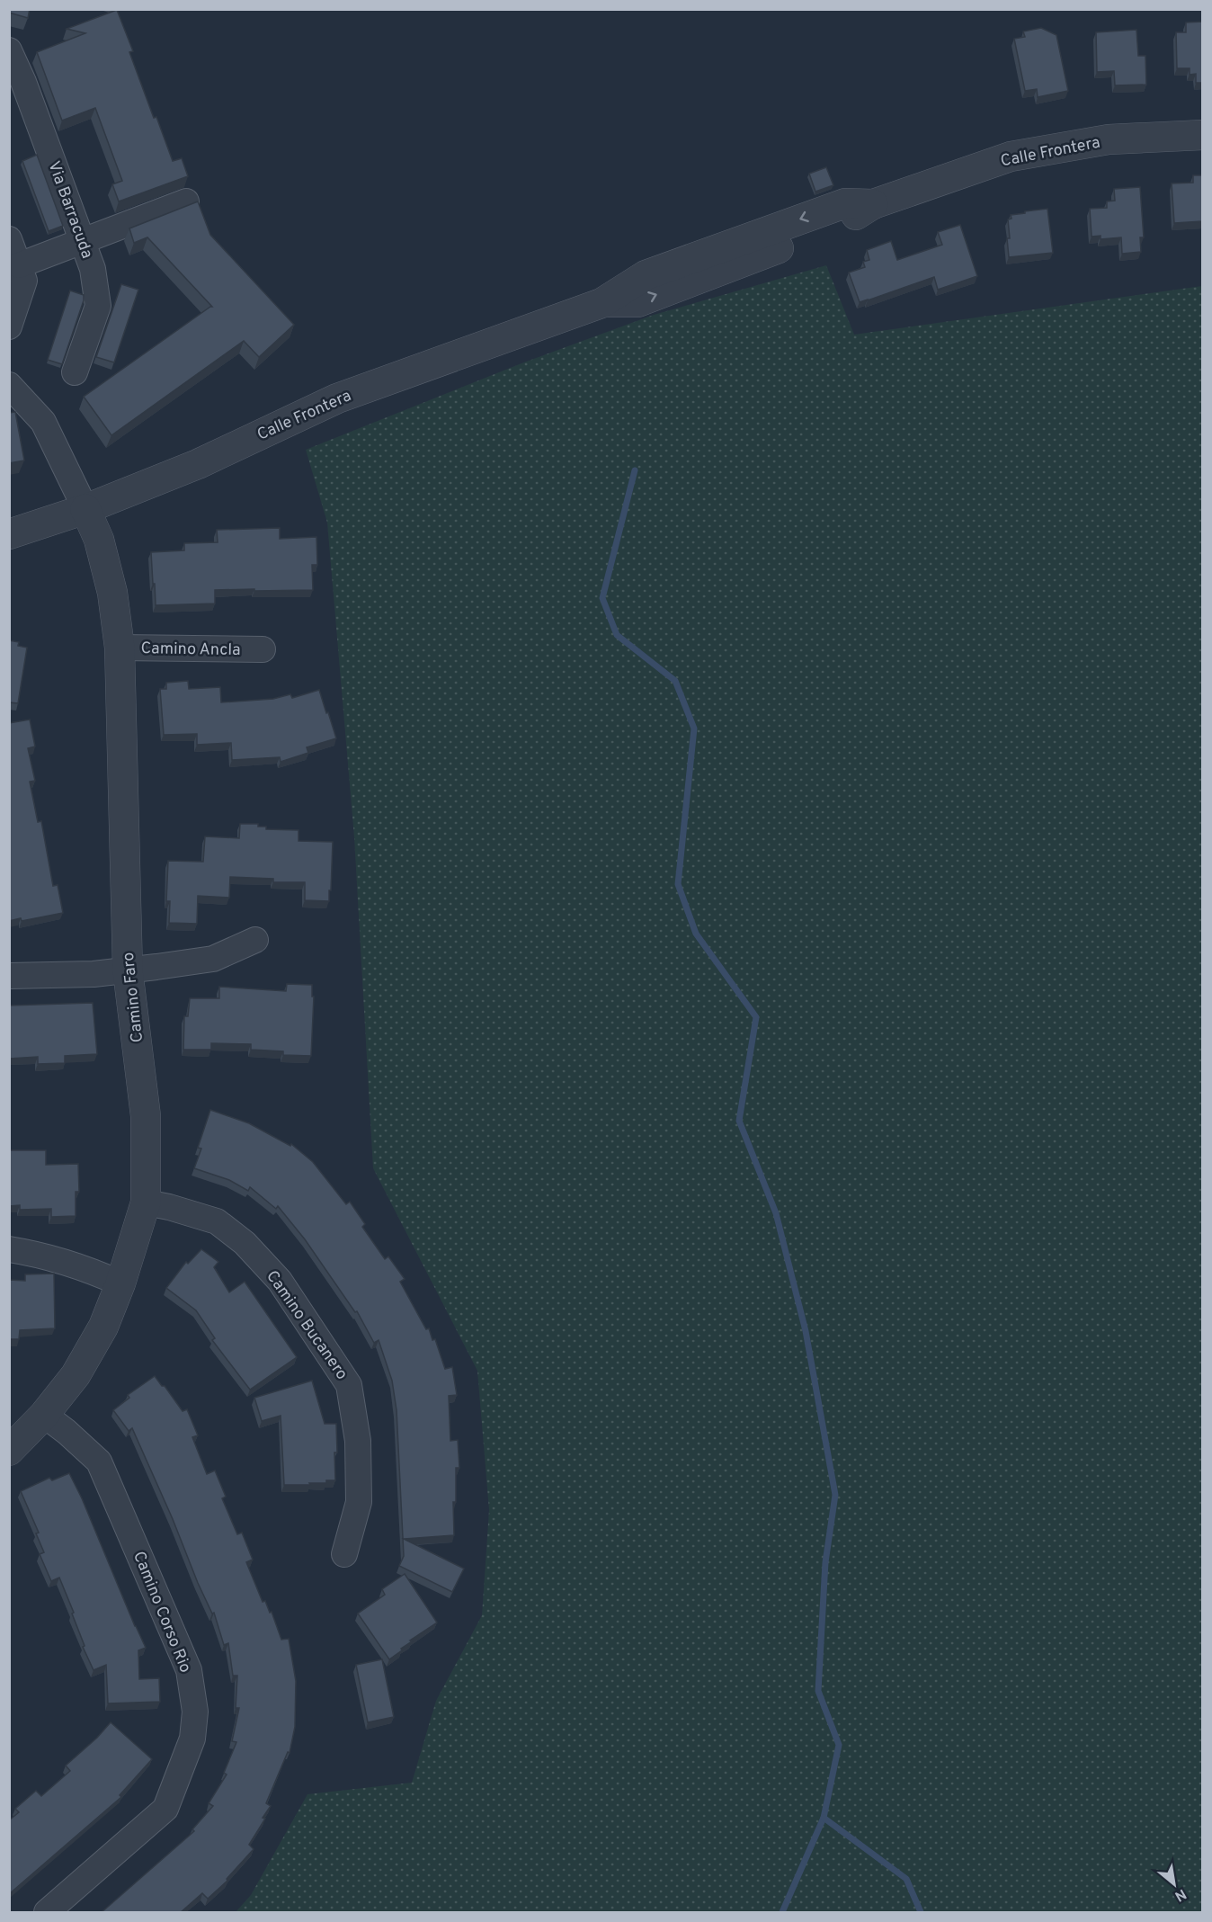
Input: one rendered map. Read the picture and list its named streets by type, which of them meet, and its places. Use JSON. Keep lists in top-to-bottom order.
{
  "streets": {
    "street": [
      "Calle Frontera",
      "Via Barracuda",
      "Camino Ancla",
      "Camino Faro",
      "Camino Bucanero",
      "Camino Corso Rio"
    ]
  },
  "crossings": [
    ["Calle Frontera", "Camino Faro"],
    ["Camino Ancla", "Camino Faro"],
    ["Camino Faro", "Camino Bucanero"],
    ["Camino Faro", "Camino Corso Rio"]
  ],
  "north": "bottom right"
}
